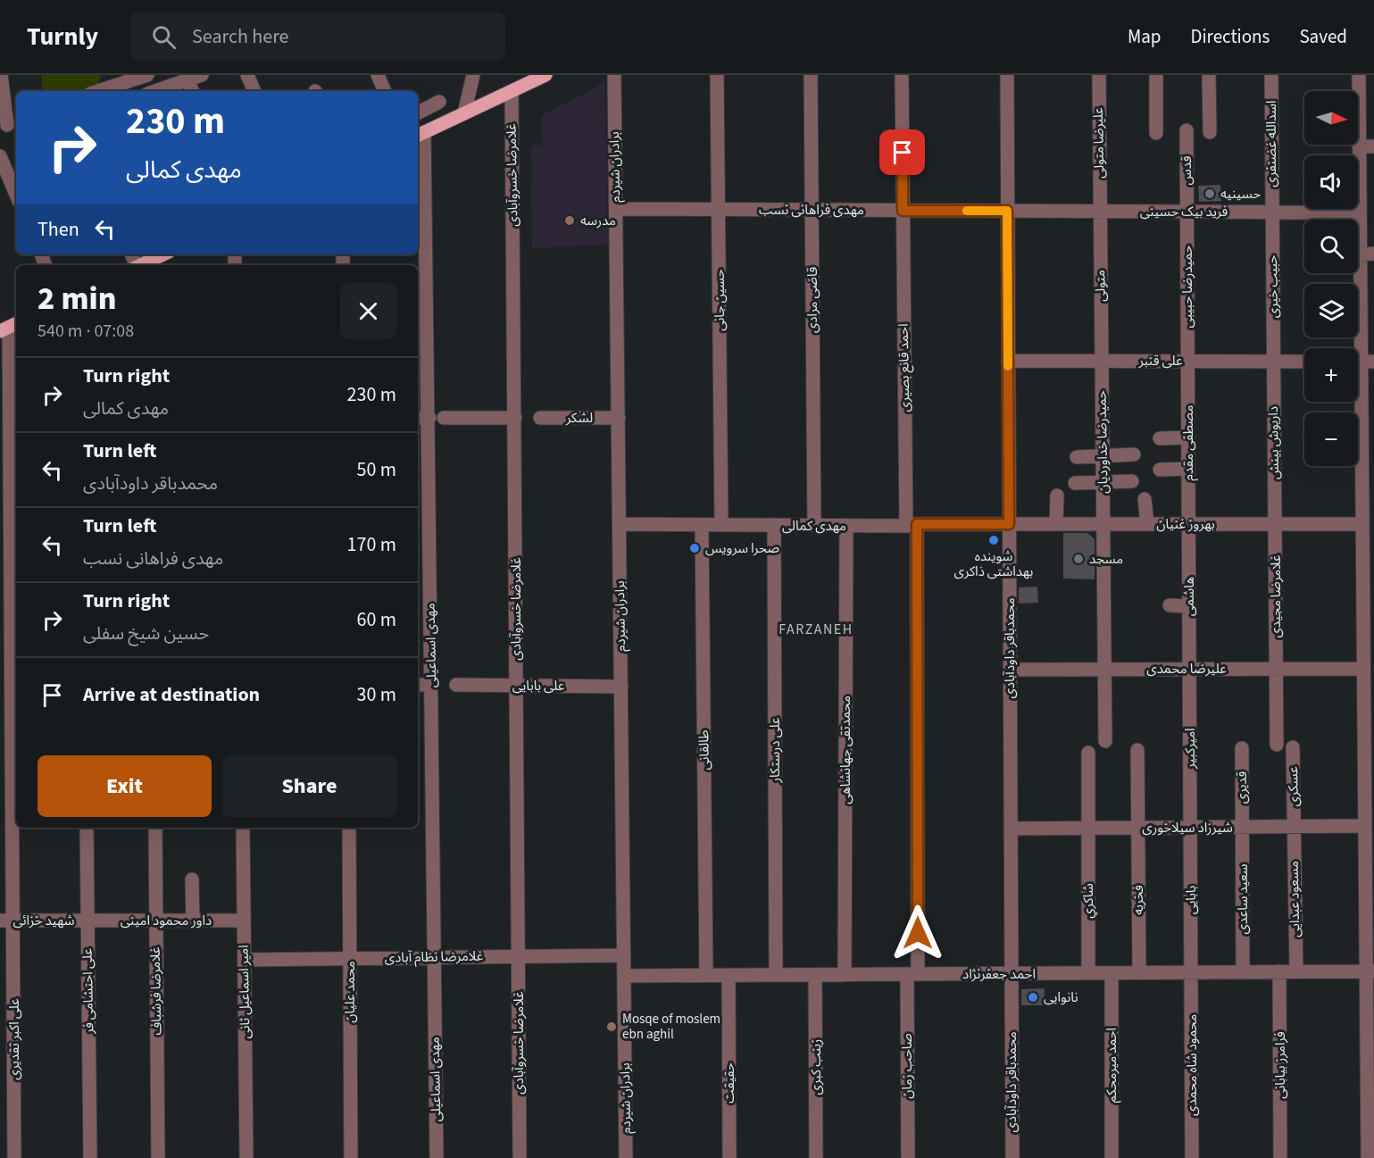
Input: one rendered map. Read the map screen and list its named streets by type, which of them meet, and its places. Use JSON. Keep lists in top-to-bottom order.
{
  "streets": {
    "street": [
      "علیرضا متولی",
      "اسدالله غضنفری",
      "برادران شیردم",
      "قدس",
      "غلامرضا خسروآبادی",
      "مهدی فراهانی نسب",
      "فرید بیک حسینی",
      "متولی",
      "حمیدرضا حبیبی",
      "حبیب خیری",
      "حسین جانی",
      "قاضی مرادی",
      "علی قنبر",
      "احمد قانع بصیری",
      "لشكر",
      "حمیدرضا خداوردیان",
      "مصطفی مقدم",
      "داریوش بینش",
      "بهروز غنیان",
      "مهدی کمالی",
      "هاشمی",
      "غلامرضا مجیدی",
      "مهدی اسماعیلی",
      "محمدباقر داودآبادی",
      "علیرضا محمدی",
      "علی بابایی",
      "امیرکبیر",
      "طالقانی",
      "علی درستکار",
      "محمدتقی جهانشاهی",
      "عسکری",
      "قدیری",
      "شیرزاد سیلاخوری",
      "سعید ساعدی",
      "مسعود عبدایی",
      "فخریه",
      "بابایی",
      "شاكري",
      "شهید خزائی",
      "داور محمود امینی",
      "غلامرضا نظام آبادی",
      "احمد جعفرنژاد",
      "علی احتشامی فر",
      "غلامرضا فرشباف",
      "امیر اسماعیل ثانی",
      "محمد علیان",
      "علی اکبر تقدیری",
      "احمد میرمحکم",
      "محمود شاه محمدی",
      "فرامرز بیابانی",
      "صاحب زمان",
      "زینب کبری",
      "حقیقت"
    ]
  },
  "crossings": [
    ["علیرضا متولی", "فرید بیک حسینی"],
    ["علیرضا متولی", "متولی"],
    ["اسدالله غضنفری", "فرید بیک حسینی"],
    ["اسدالله غضنفری", "حبیب خیری"],
    ["برادران شیردم", "مهدی فراهانی نسب"],
    ["برادران شیردم", "لشكر"],
    ["برادران شیردم", "مهدی کمالی"],
    ["برادران شیردم", "علی بابایی"],
    ["برادران شیردم", "غلامرضا نظام آبادی"],
    ["برادران شیردم", "احمد جعفرنژاد"],
    ["قدس", "فرید بیک حسینی"],
    ["قدس", "حمیدرضا حبیبی"],
    ["غلامرضا خسروآبادی", "علی بابایی"],
    ["غلامرضا خسروآبادی", "غلامرضا نظام آبادی"],
    ["مهدی فراهانی نسب", "فرید بیک حسینی"],
    ["مهدی فراهانی نسب", "حسین جانی"],
    ["مهدی فراهانی نسب", "قاضی مرادی"],
    ["مهدی فراهانی نسب", "احمد قانع بصیری"],
    ["مهدی فراهانی نسب", "محمدباقر داودآبادی"],
    ["فرید بیک حسینی", "متولی"],
    ["فرید بیک حسینی", "حمیدرضا حبیبی"],
    ["فرید بیک حسینی", "حبیب خیری"],
    ["فرید بیک حسینی", "محمدباقر داودآبادی"],
    ["متولی", "علی قنبر"],
    ["متولی", "حمیدرضا خداوردیان"],
    ["حمیدرضا حبیبی", "علی قنبر"],
    ["حمیدرضا حبیبی", "مصطفی مقدم"],
    ["حبیب خیری", "علی قنبر"],
    ["حبیب خیری", "داریوش بینش"],
    ["حسین جانی", "مهدی کمالی"],
    ["قاضی مرادی", "مهدی کمالی"],
    ["علی قنبر", "حمیدرضا خداوردیان"],
    ["علی قنبر", "مصطفی مقدم"],
    ["علی قنبر", "داریوش بینش"],
    ["علی قنبر", "محمدباقر داودآبادی"],
    ["احمد قانع بصیری", "مهدی کمالی"],
    ["احمد قانع بصیری", "احمد جعفرنژاد"],
    ["احمد قانع بصیری", "صاحب زمان"],
    ["حمیدرضا خداوردیان", "بهروز غنیان"],
    ["حمیدرضا خداوردیان", "علیرضا محمدی"],
    ["مصطفی مقدم", "بهروز غنیان"],
    ["مصطفی مقدم", "هاشمی"],
    ["داریوش بینش", "بهروز غنیان"],
    ["داریوش بینش", "غلامرضا مجیدی"],
    ["بهروز غنیان", "مهدی کمالی"],
    ["بهروز غنیان", "هاشمی"],
    ["بهروز غنیان", "غلامرضا مجیدی"],
    ["بهروز غنیان", "محمدباقر داودآبادی"],
    ["مهدی کمالی", "محمدباقر داودآبادی"],
    ["مهدی کمالی", "طالقانی"],
    ["مهدی کمالی", "علی درستکار"],
    ["مهدی کمالی", "محمدتقی جهانشاهی"],
    ["هاشمی", "علیرضا محمدی"],
    ["هاشمی", "امیرکبیر"],
    ["غلامرضا مجیدی", "علیرضا محمدی"],
    ["مهدی اسماعیلی", "غلامرضا نظام آبادی"],
    ["محمدباقر داودآبادی", "علیرضا محمدی"],
    ["محمدباقر داودآبادی", "شیرزاد سیلاخوری"],
    ["محمدباقر داودآبادی", "احمد جعفرنژاد"],
    ["علیرضا محمدی", "امیرکبیر"],
    ["امیرکبیر", "شیرزاد سیلاخوری"],
    ["امیرکبیر", "بابایی"],
    ["طالقانی", "احمد جعفرنژاد"],
    ["علی درستکار", "احمد جعفرنژاد"],
    ["محمدتقی جهانشاهی", "احمد جعفرنژاد"],
    ["عسکری", "شیرزاد سیلاخوری"],
    ["عسکری", "مسعود عبدایی"],
    ["قدیری", "شیرزاد سیلاخوری"],
    ["قدیری", "سعید ساعدی"],
    ["شیرزاد سیلاخوری", "سعید ساعدی"],
    ["شیرزاد سیلاخوری", "مسعود عبدایی"],
    ["شیرزاد سیلاخوری", "فخریه"],
    ["شیرزاد سیلاخوری", "بابایی"],
    ["شیرزاد سیلاخوری", "شاكري"],
    ["سعید ساعدی", "احمد جعفرنژاد"],
    ["مسعود عبدایی", "احمد جعفرنژاد"],
    ["فخریه", "احمد جعفرنژاد"],
    ["بابایی", "احمد جعفرنژاد"],
    ["بابایی", "محمود شاه محمدی"],
    ["شاكري", "احمد جعفرنژاد"],
    ["شهید خزائی", "داور محمود امینی"],
    ["شهید خزائی", "علی احتشامی فر"],
    ["شهید خزائی", "علی اکبر تقدیری"],
    ["داور محمود امینی", "علی احتشامی فر"],
    ["داور محمود امینی", "غلامرضا فرشباف"],
    ["داور محمود امینی", "امیر اسماعیل ثانی"],
    ["غلامرضا نظام آبادی", "امیر اسماعیل ثانی"],
    ["غلامرضا نظام آبادی", "محمد علیان"],
    ["احمد جعفرنژاد", "احمد میرمحکم"],
    ["احمد جعفرنژاد", "محمود شاه محمدی"],
    ["احمد جعفرنژاد", "فرامرز بیابانی"],
    ["احمد جعفرنژاد", "صاحب زمان"],
    ["احمد جعفرنژاد", "زینب کبری"],
    ["احمد جعفرنژاد", "حقیقت"]
  ],
  "districts": ["FARZANEH"],
  "places": [
    "حسینیه",
    "مدرسه",
    "شوینده بهداشتی ذاکری",
    "صحرا سرویس",
    "مسجد",
    "نانوایی",
    "Mosqe of moslem ebn aghil"
  ],
  "north": "right",
  "page": {
    "header": "Turnly",
    "search": "Search here",
    "nav": ["Map", "Directions", "Saved"],
    "map_buttons": ["+", "−"],
    "turn": ["230 m", "مهدی کمالی"],
    "then": "Then",
    "heading": ["2 min", "540 m · 07:08"],
    "list": [
      {
        "name": "Turn right",
        "note": "مهدی کمالی",
        "value": "230 m"
      },
      {
        "name": "Turn left",
        "note": "محمدباقر داودآبادی",
        "value": "50 m"
      },
      {
        "name": "Turn left",
        "note": "مهدی فراهانی نسب",
        "value": "170 m"
      },
      {
        "name": "Turn right",
        "note": "حسین شیخ سفلی",
        "value": "60 m"
      },
      {
        "name": "Arrive at destination",
        "value": "30 m"
      }
    ],
    "buttons": ["Exit", "Share"]
  }
}
